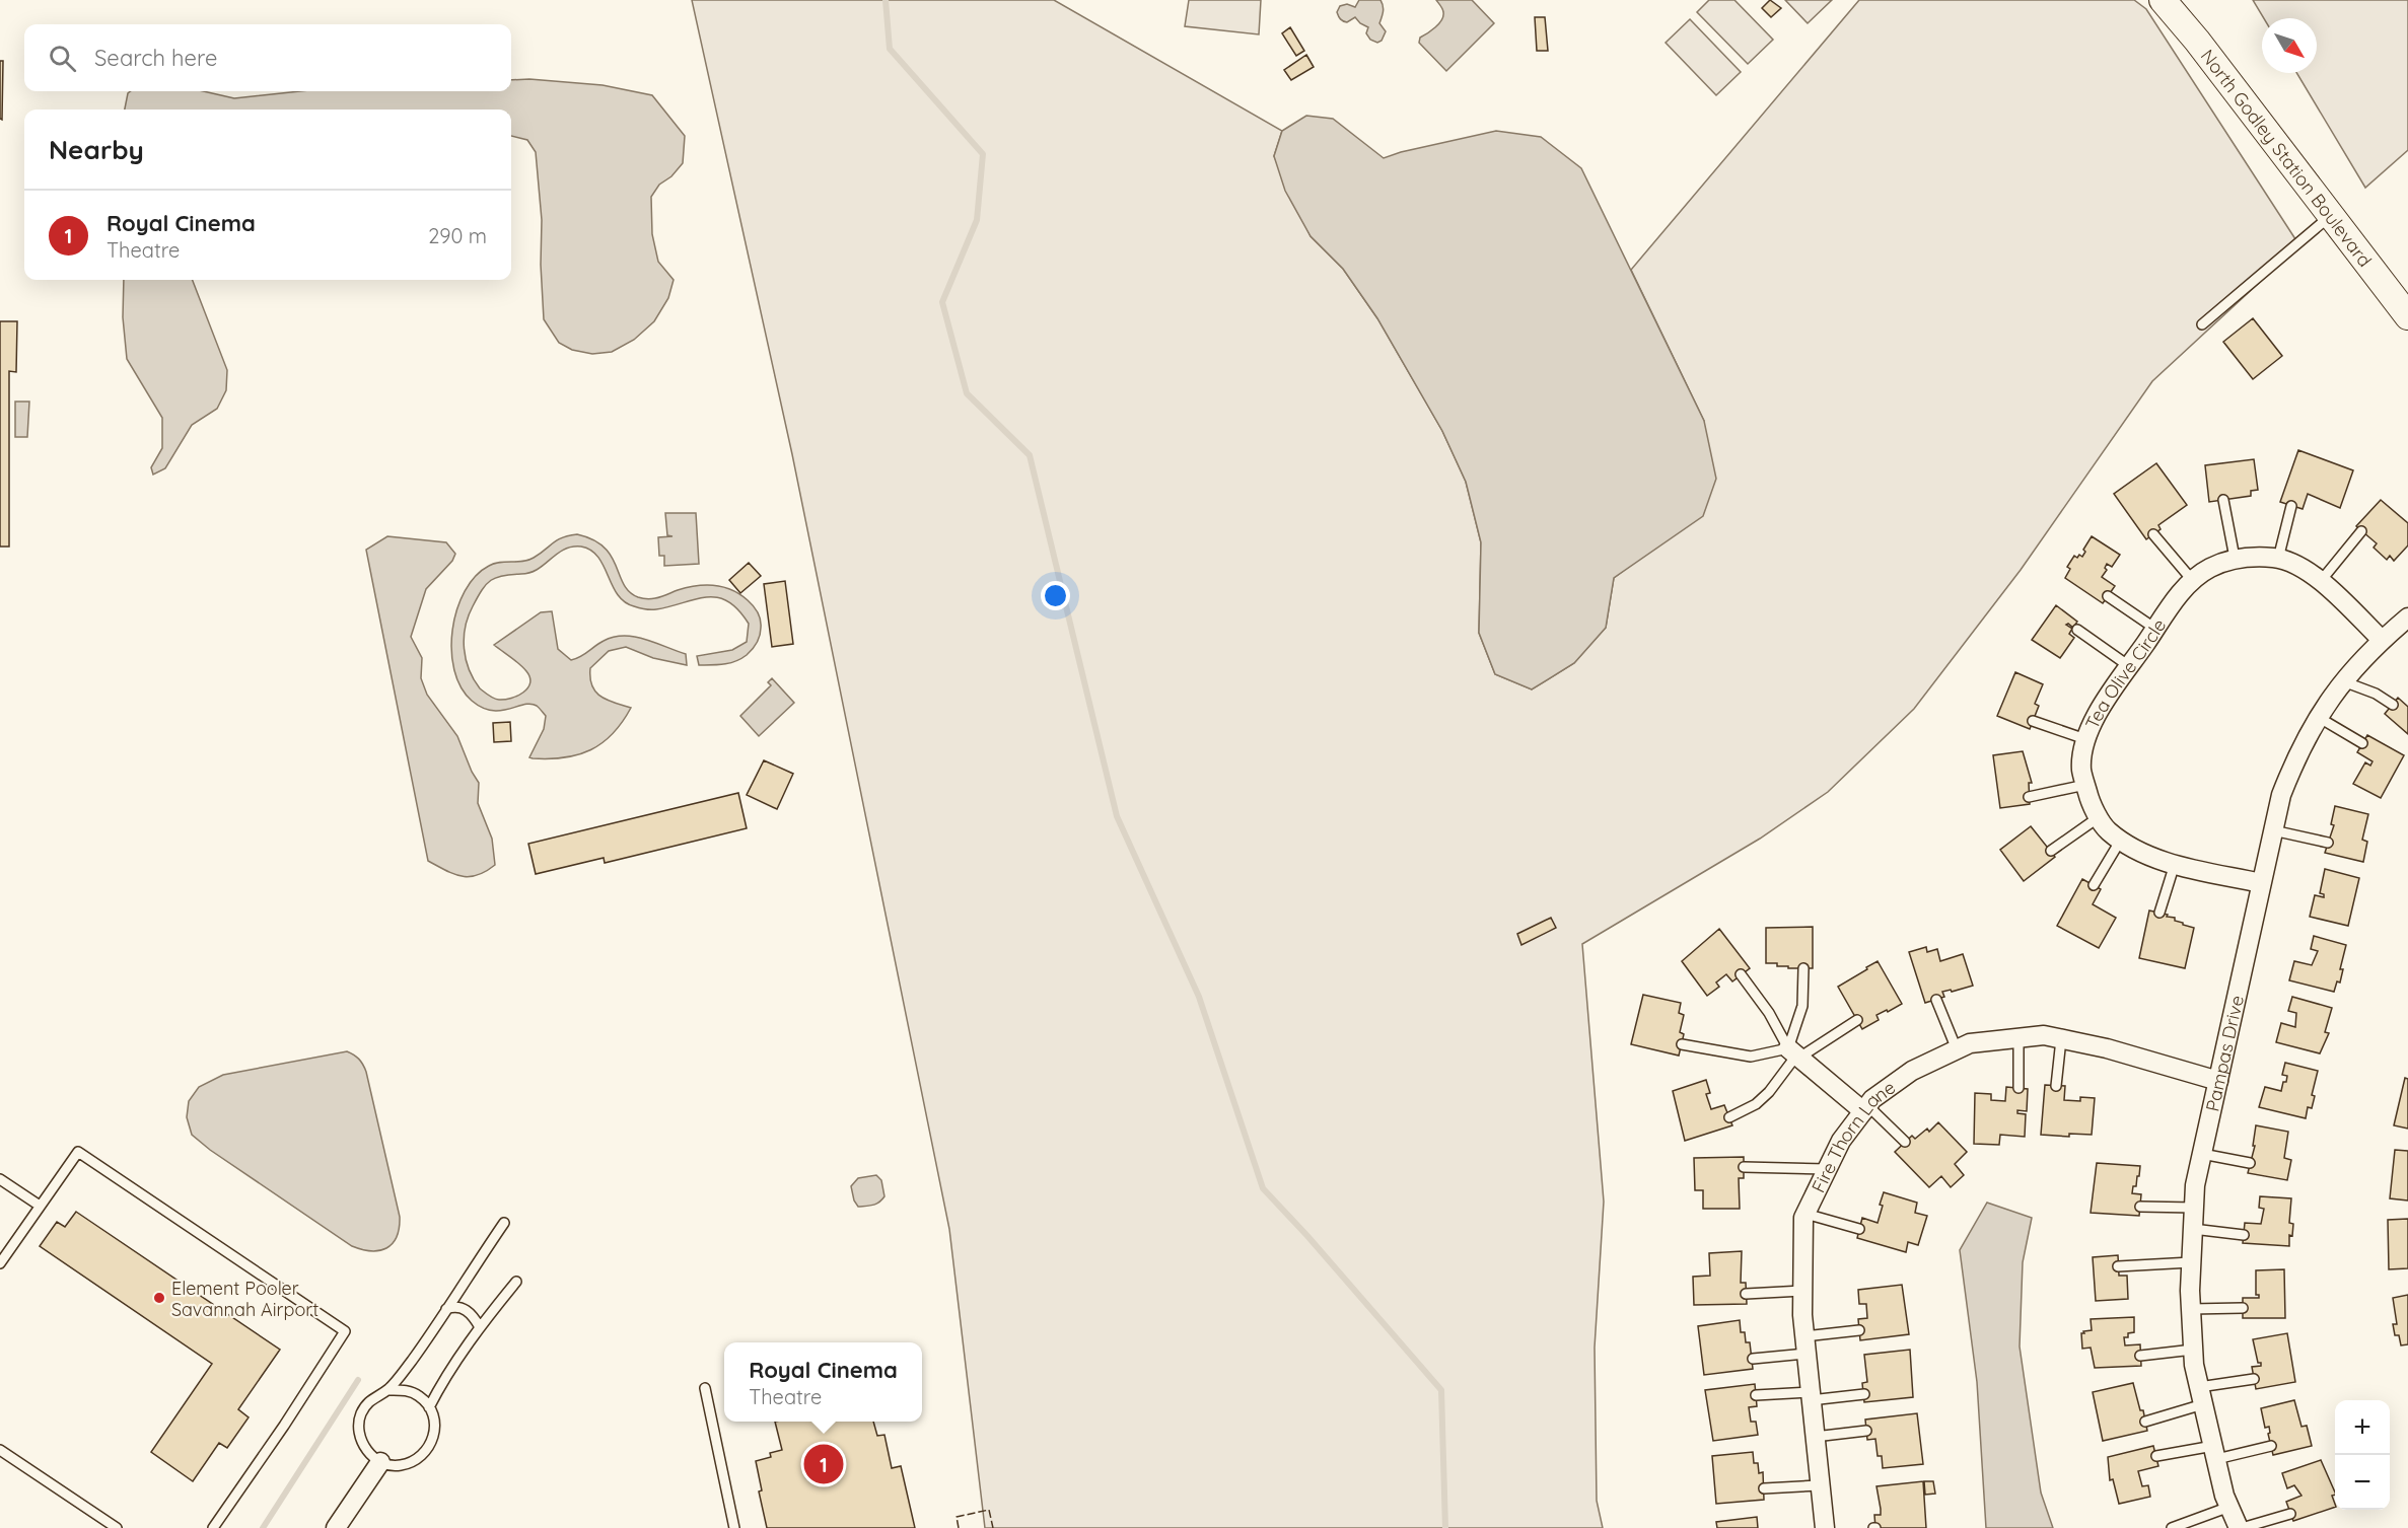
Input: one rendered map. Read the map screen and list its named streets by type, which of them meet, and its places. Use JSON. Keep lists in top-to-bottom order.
{
  "streets": {
    "street": [
      "North Godley Station Boulevard",
      "Tea Olive Circle",
      "Pampas Drive",
      "Fire Thorn Lane"
    ]
  },
  "crossings": [
    ["Tea Olive Circle", "Pampas Drive"],
    ["Pampas Drive", "Fire Thorn Lane"]
  ],
  "places": ["Element Pooler Savannah Airport"],
  "north": "bottom right",
  "page": {
    "search": "Search here",
    "heading": "Nearby",
    "list": [
      {
        "mark": "1",
        "name": "Royal Cinema",
        "note": "Theatre",
        "value": "290 m"
      }
    ],
    "popup": ["Royal Cinema", "Theatre"],
    "map_buttons": ["+", "−"],
    "pins": "1"
  }
}
